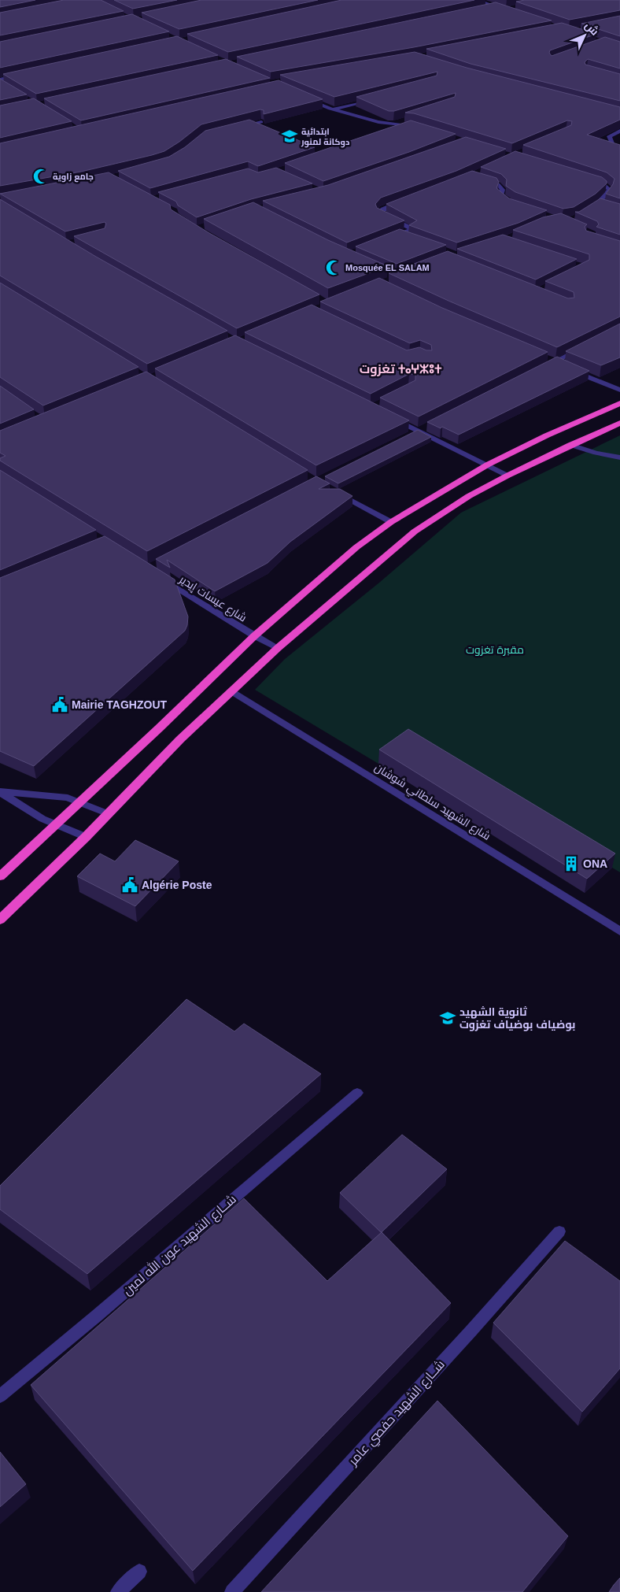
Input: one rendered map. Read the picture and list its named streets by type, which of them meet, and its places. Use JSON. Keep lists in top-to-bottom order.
{
  "streets": {
    "street": [
      "شارع عيسات إيدير",
      "شارع الشهيد سلطاني شوشان",
      "شــارع الشهيد عون الله لمين",
      "شــارع الشهيد حفصي عامر"
    ]
  },
  "districts": ["تغزوت ⵜⴰⵖⵣⵓⵜ"],
  "parks": ["مقبرة تغزوت"],
  "places": {
    "school or university": ["ابتدائية دوكانة لمنور", "ثانوية الشهيد بوضياف بوضياف تغزوت"],
    "mosque": ["جامع زاوية", "Mosquée EL SALAM"],
    "public building": ["Mairie TAGHZOUT", "Algérie Poste"],
    "building": ["ONA"]
  },
  "north": "top right"
}
